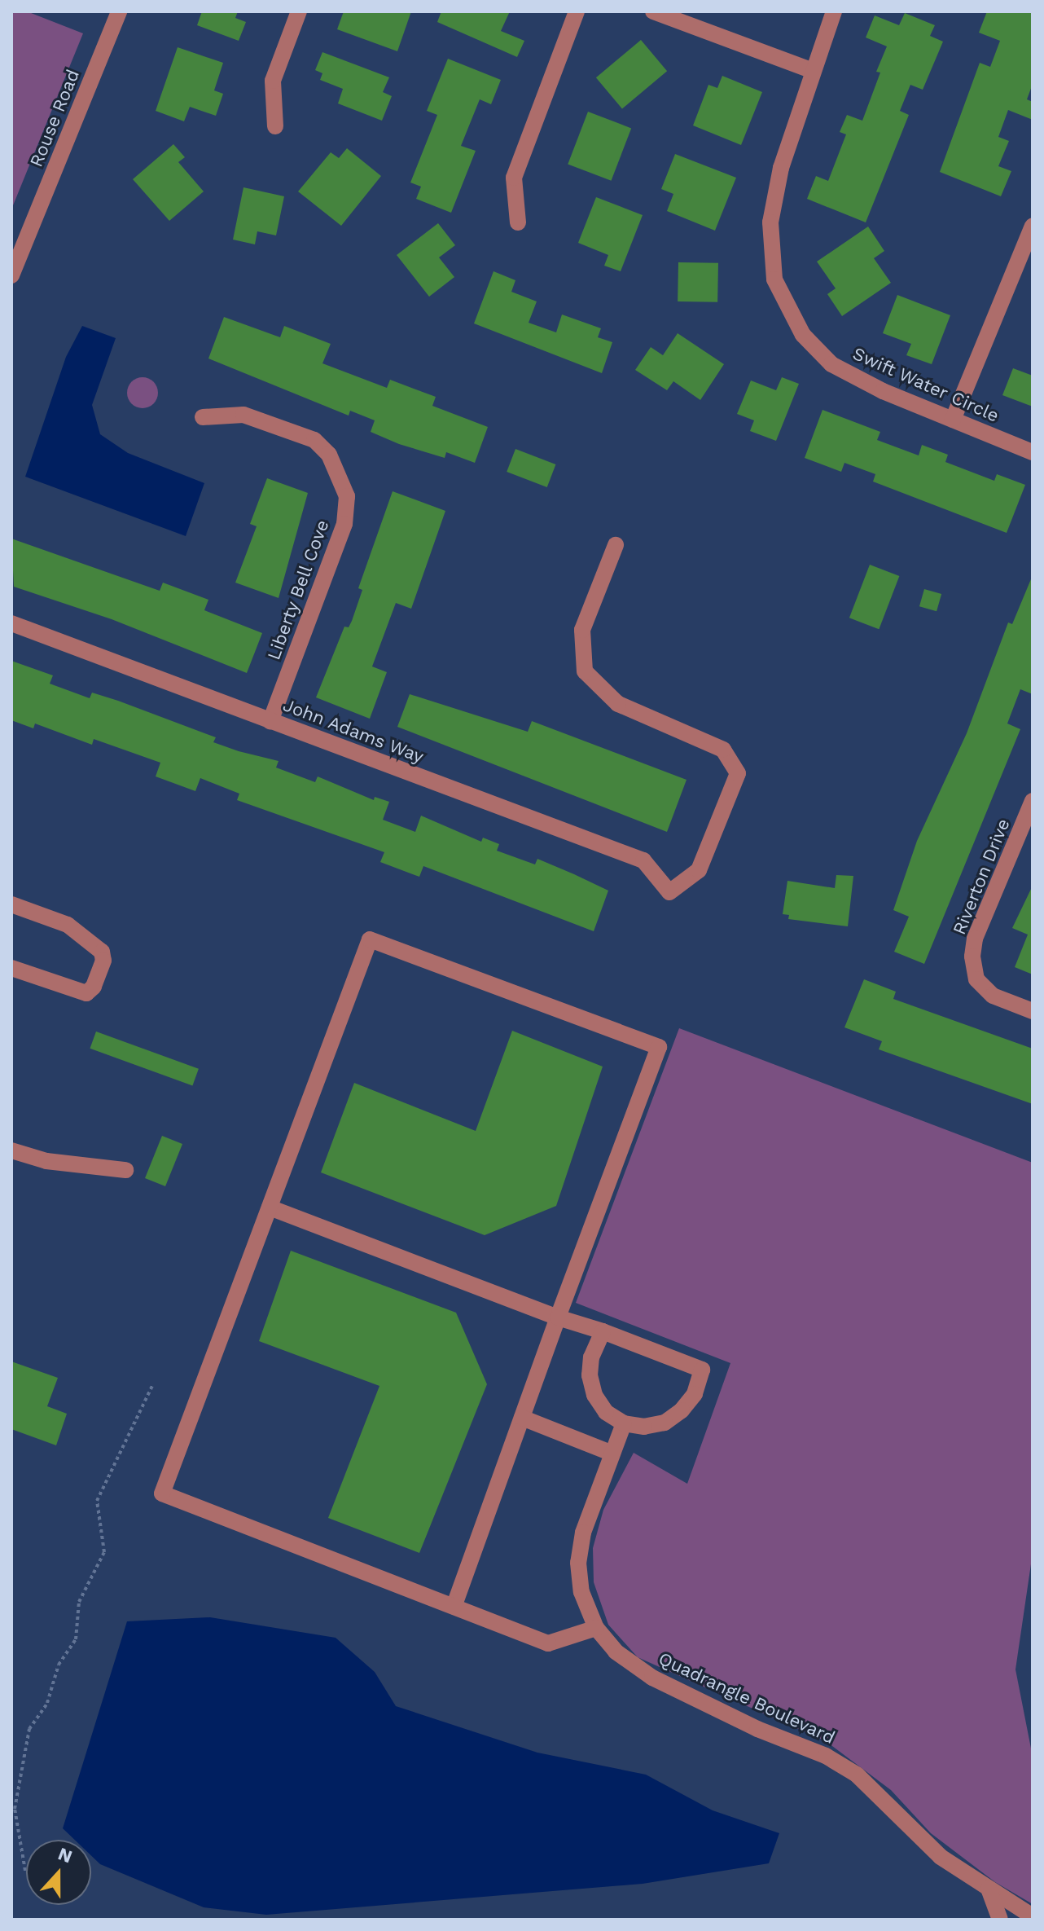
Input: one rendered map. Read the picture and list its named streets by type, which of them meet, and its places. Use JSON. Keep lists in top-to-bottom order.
{
  "streets": {
    "street": [
      "Rouse Road",
      "Swift Water Circle",
      "Liberty Bell Cove",
      "John Adams Way",
      "Riverton Drive",
      "Quadrangle Boulevard"
    ]
  },
  "crossings": [
    ["Liberty Bell Cove", "John Adams Way"]
  ],
  "north": "top"
}
